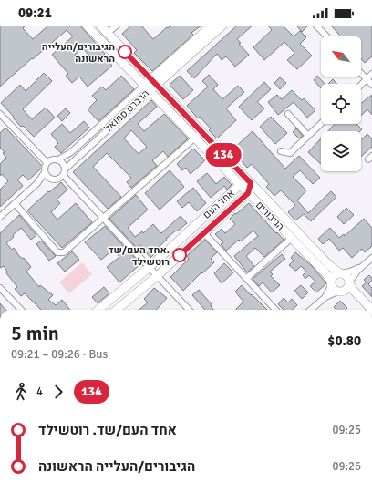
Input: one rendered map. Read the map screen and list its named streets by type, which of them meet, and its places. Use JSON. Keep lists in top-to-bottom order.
{
  "streets": {
    "street": ["הרברט סמואל", "אחד העם", "הגיבורים"]
  },
  "crossings": [
    ["הרברט סמואל", "הגיבורים"],
    ["אחד העם", "הגיבורים"]
  ],
  "places": ["הגיבורים/העלייה הראשונה", "אחד העם/שד. רוטשילד"],
  "lines": ["bus line 134"],
  "north": "top left",
  "page": {
    "status": "09:21",
    "on_map": "134",
    "heading": ["5 min", "09:21 – 09:26 · Bus", "$0.80"],
    "legs": ["4", "134"],
    "list": [
      {
        "name": "אחד העם/שד. רוטשילד",
        "value": "09:25"
      },
      {
        "name": "הגיבורים/העלייה הראשונה",
        "value": "09:26"
      }
    ]
  }
}
